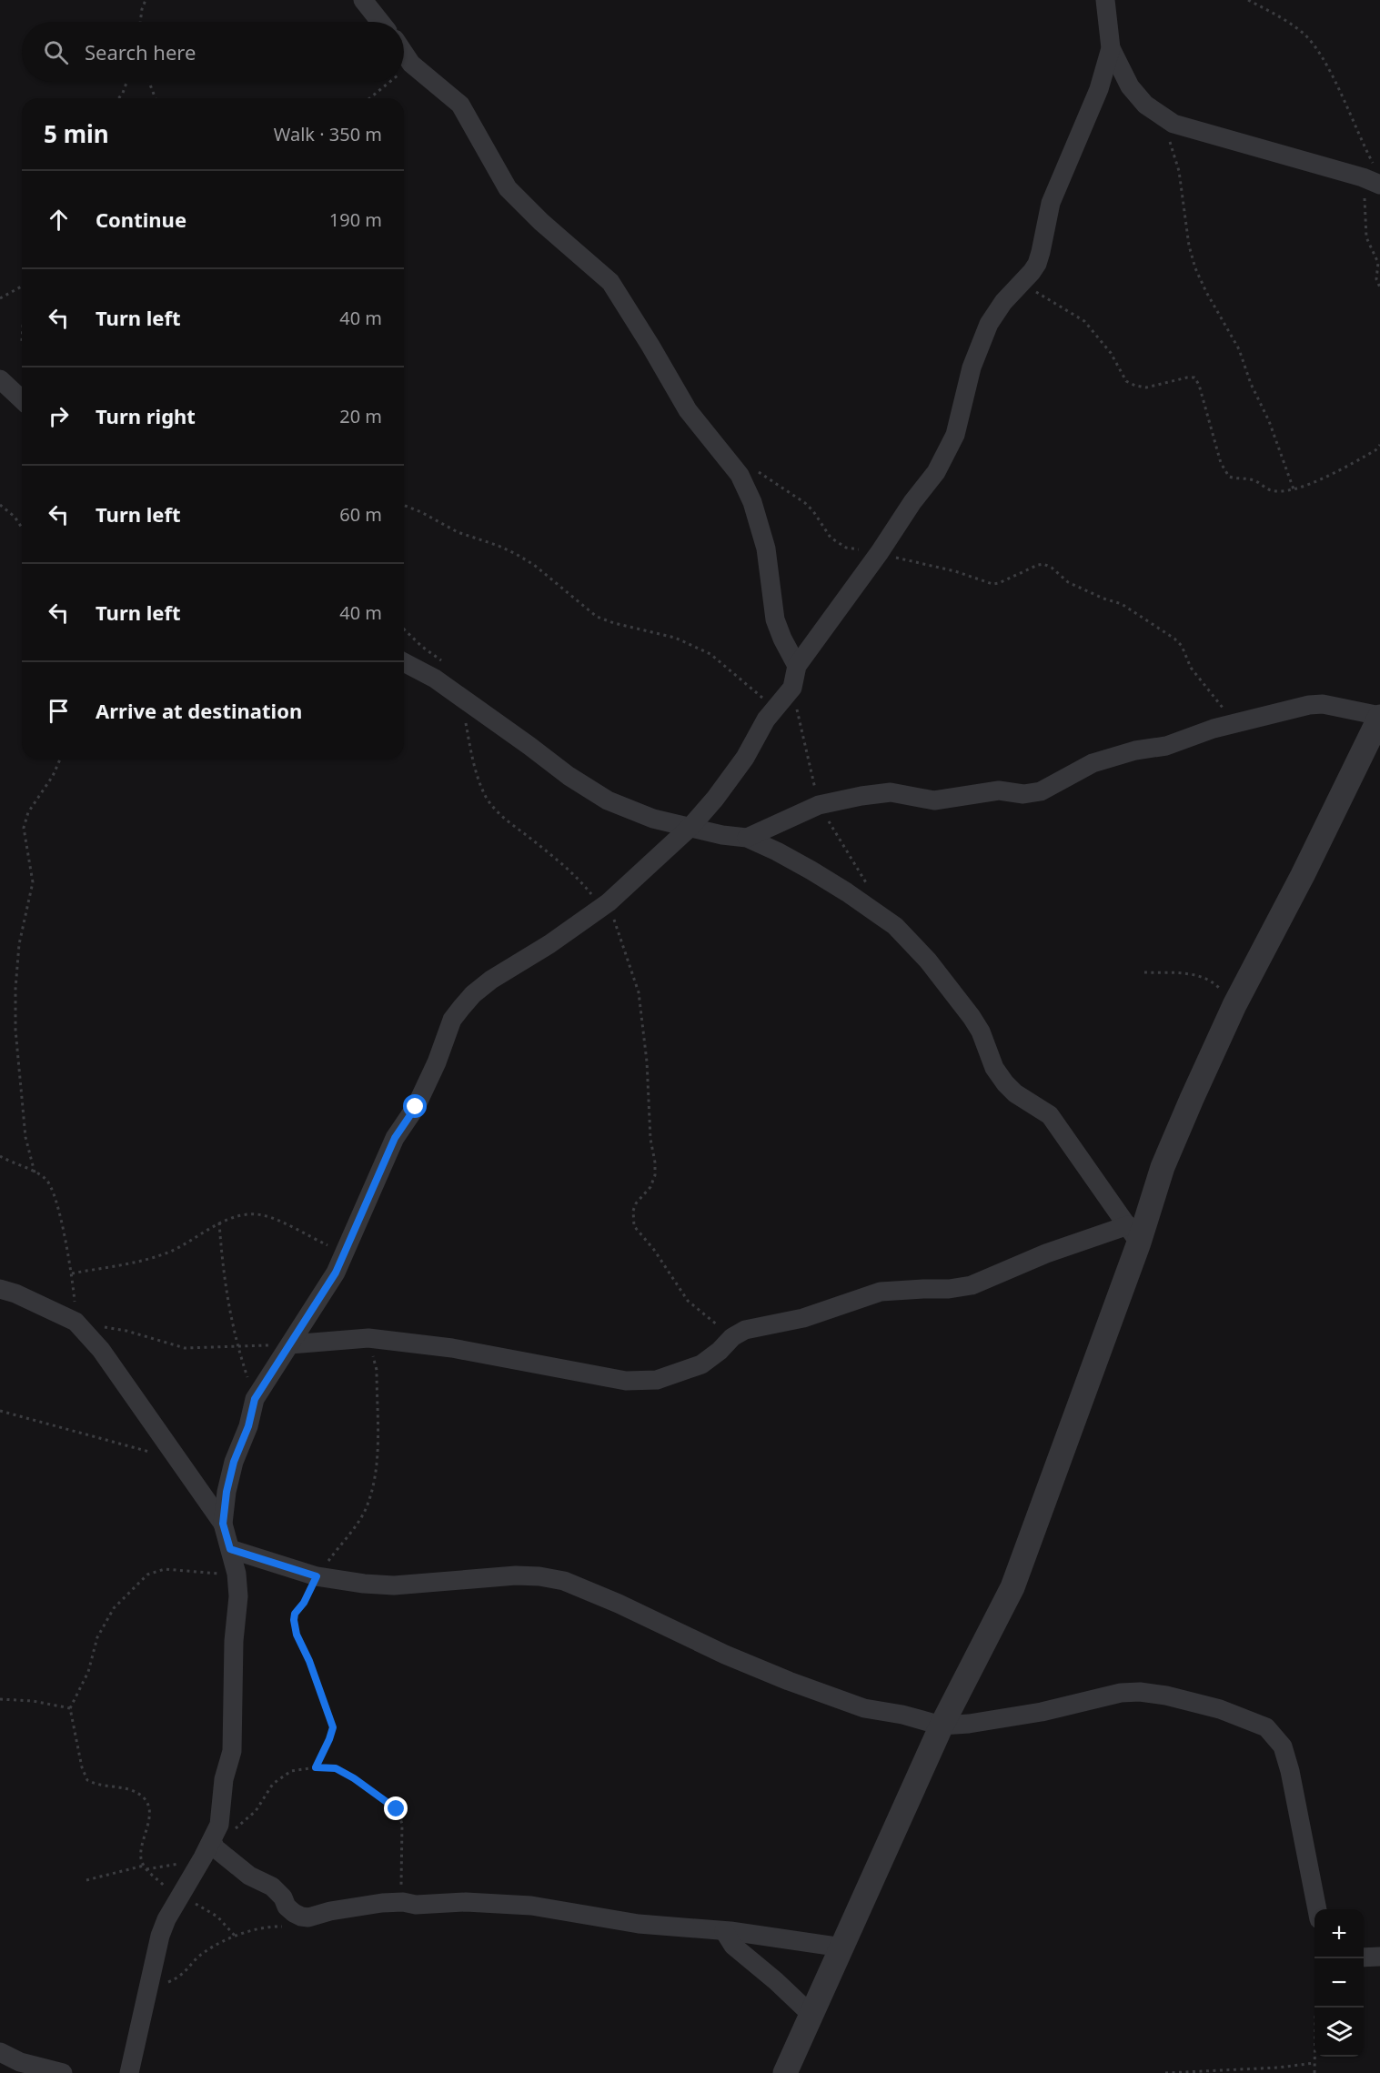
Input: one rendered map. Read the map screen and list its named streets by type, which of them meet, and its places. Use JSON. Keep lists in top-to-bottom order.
{
  "page": {
    "search": "Search here",
    "heading": ["5 min", "Walk · 350 m"],
    "list": [
      ["Continue", "190 m"],
      ["Turn left", "40 m"],
      ["Turn right", "20 m"],
      ["Turn left", "60 m"],
      ["Turn left", "40 m"],
      "Arrive at destination"
    ],
    "map_buttons": ["+", "−"]
  }
}
